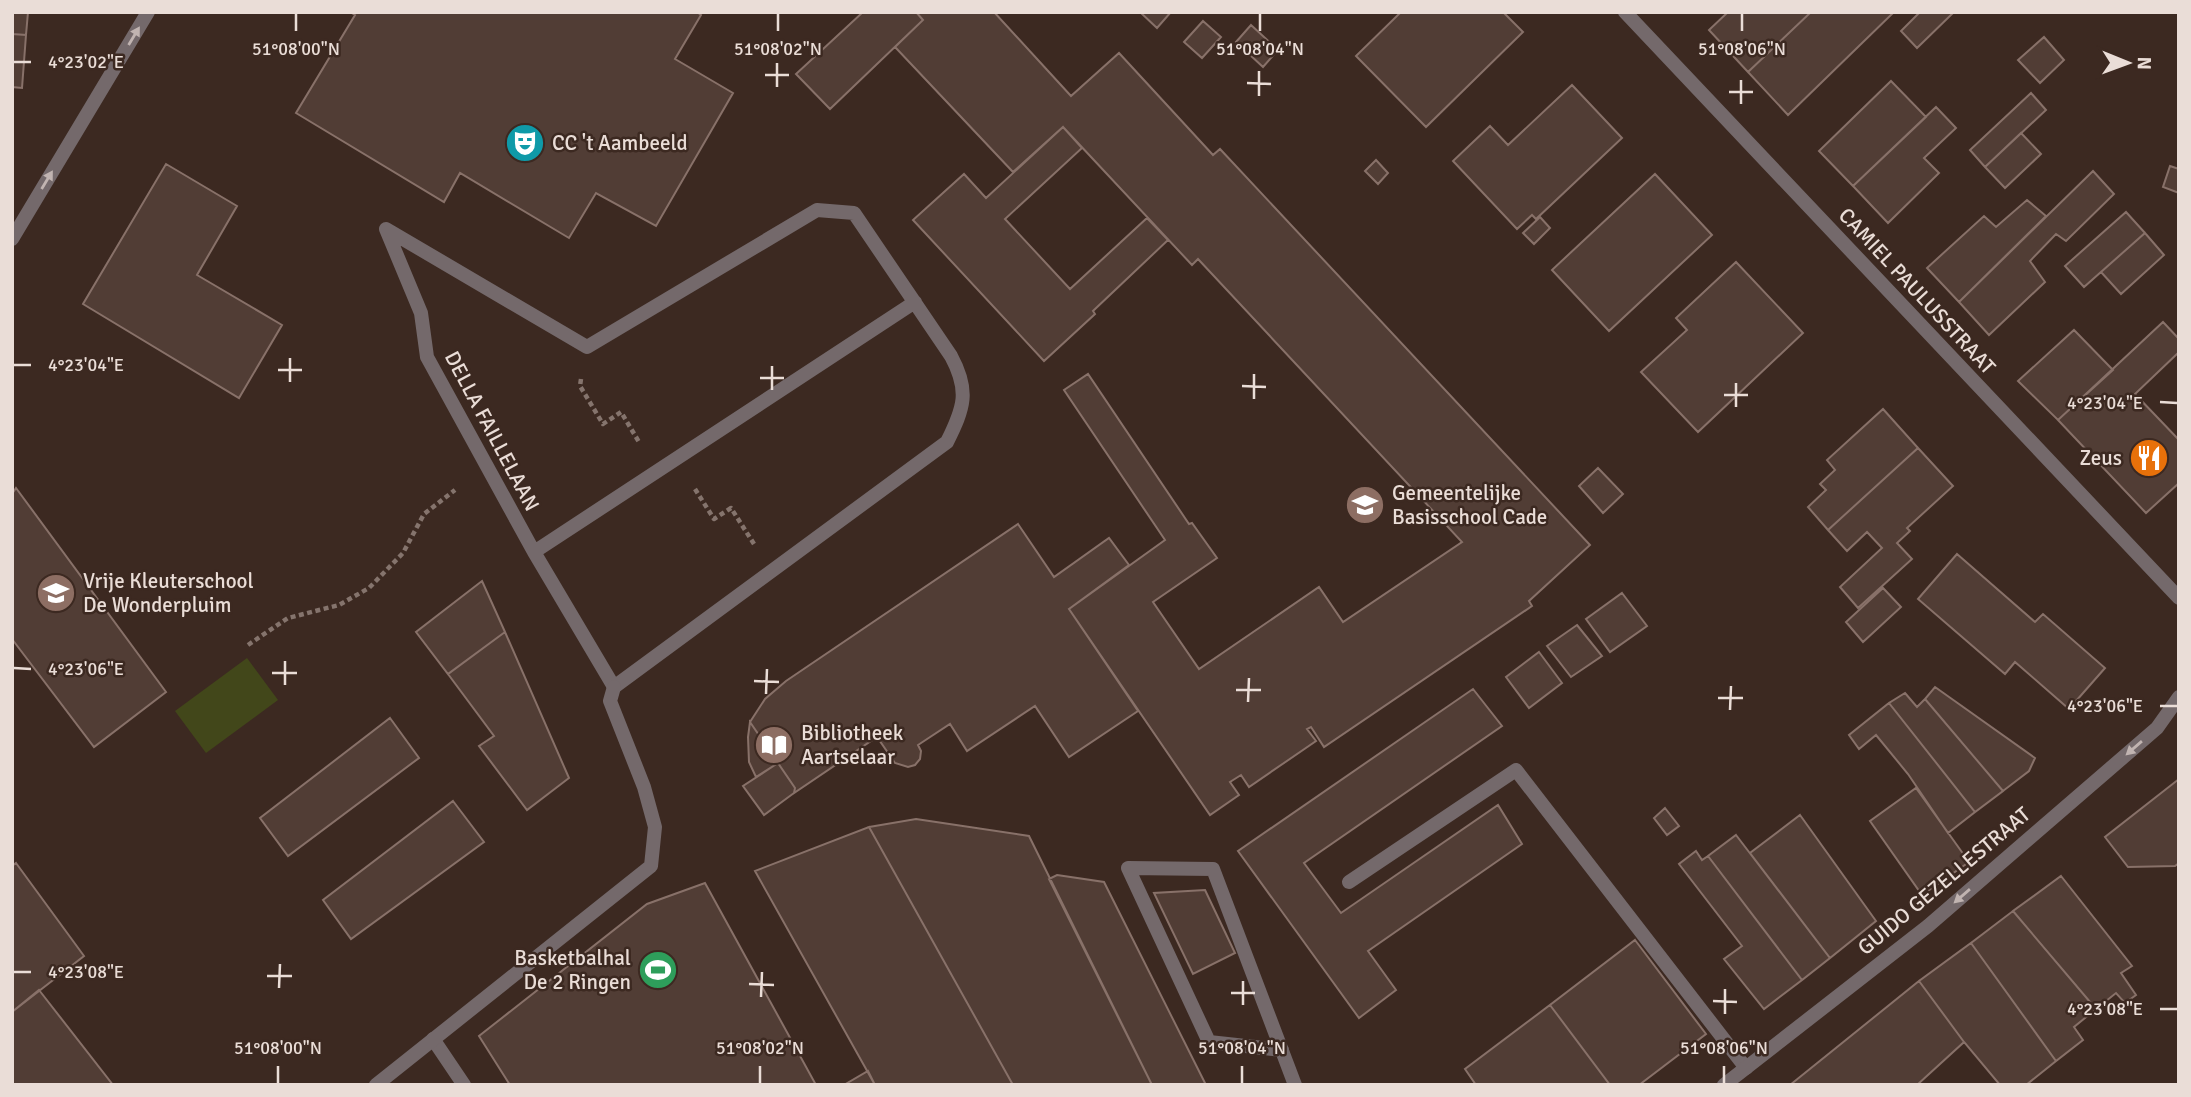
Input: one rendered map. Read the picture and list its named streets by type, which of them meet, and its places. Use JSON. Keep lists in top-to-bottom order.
{
  "streets": {
    "street": ["CAMIEL PAULUSSTRAAT", "DELLA FAILLELAAN", "GUIDO GEZELLESTRAAT"]
  },
  "one_way": ["GUIDO GEZELLESTRAAT"],
  "places": {
    "theatre": ["CC 't Aambeeld"],
    "restaurant": ["Zeus"],
    "school or university": ["Gemeentelijke Basisschool Cade", "Vrije Kleuterschool De Wonderpluim"],
    "library": ["Bibliotheek Aartselaar"],
    "sports": ["Basketbalhal De 2 Ringen"]
  },
  "north": "right",
  "coordinates": [
    "51°08'00\"N",
    "51°08'02\"N",
    "51°08'04\"N",
    "51°08'06\"N",
    "4°23'02\"E",
    "4°23'04\"E",
    "4°23'06\"E",
    "4°23'08\"E"
  ]
}
